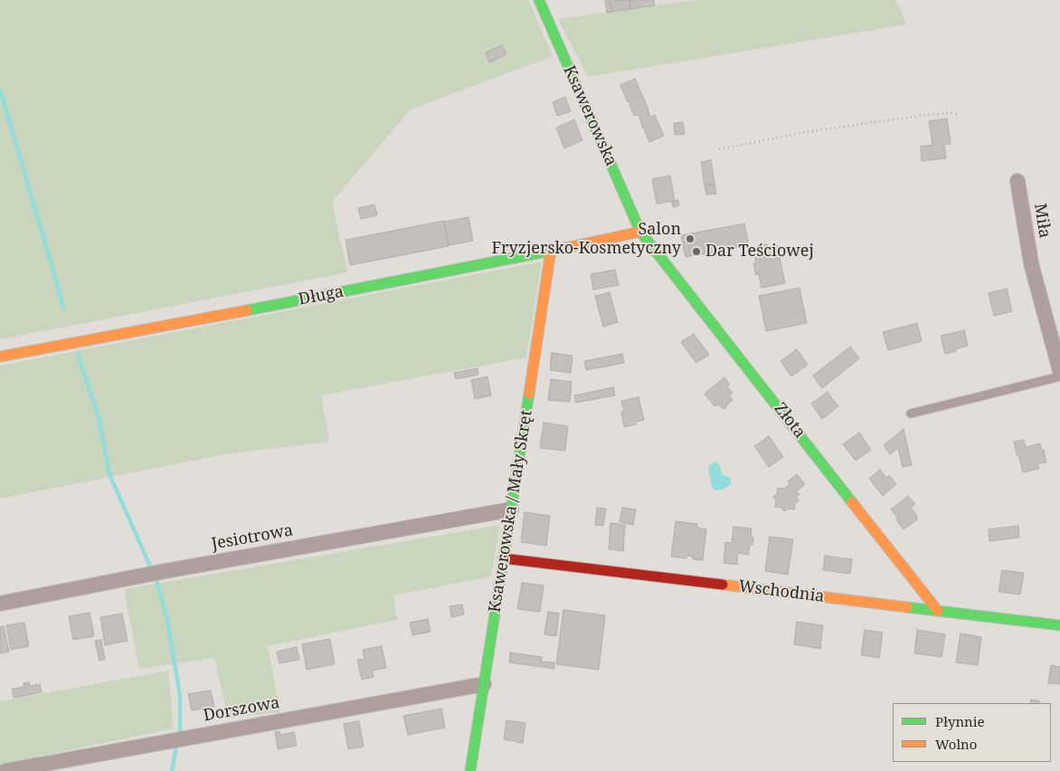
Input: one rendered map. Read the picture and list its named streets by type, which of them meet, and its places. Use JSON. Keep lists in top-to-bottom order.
{
  "streets": {
    "street": [
      "Ksawerowska",
      "Miła",
      "Długa",
      "Złota",
      "Ksawerowska / Mały Skręt",
      "Jesiotrowa",
      "Wschodnia",
      "Dorszowa"
    ]
  },
  "crossings": [
    ["Ksawerowska", "Długa"],
    ["Ksawerowska", "Złota"],
    ["Długa", "Złota"],
    ["Długa", "Ksawerowska / Mały Skręt"],
    ["Złota", "Wschodnia"],
    ["Ksawerowska / Mały Skręt", "Jesiotrowa"],
    ["Ksawerowska / Mały Skręt", "Wschodnia"],
    ["Ksawerowska / Mały Skręt", "Dorszowa"]
  ],
  "places": ["Salon Fryzjersko-Kosmetyczny", "Dar Teściowej"],
  "legend": ["Płynnie", "Wolno"]
}
